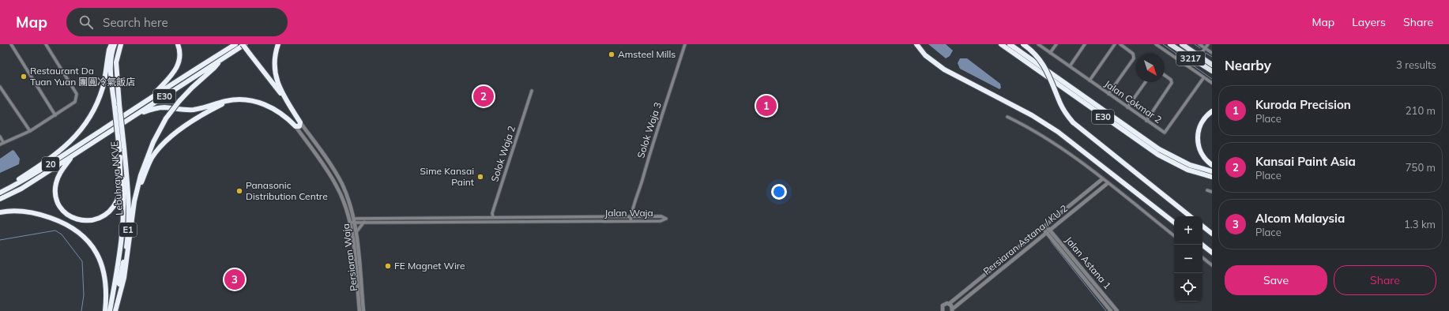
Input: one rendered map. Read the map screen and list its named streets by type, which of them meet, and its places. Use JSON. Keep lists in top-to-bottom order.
{
  "streets": {
    "highway": [
      "3217",
      "E30",
      "20",
      "Lebuhraya NKVE",
      "E1"
    ],
    "street": [
      "Jalan Cokmar 2",
      "Solok Waja 3",
      "Solok Waja 2",
      "Jalan Waja",
      "Persiaran Astana / KU 2",
      "Persiaran Waja",
      "Jalan Astana 1"
    ]
  },
  "crossings": [
    ["E30", "20"],
    ["Solok Waja 3", "Jalan Waja"],
    ["Solok Waja 2", "Jalan Waja"],
    ["Jalan Waja", "Persiaran Waja"],
    ["Persiaran Astana / KU 2", "Jalan Astana 1"]
  ],
  "places": [
    "Amsteel Mills",
    "Restaurant Da Tuan Yuan 團圓冷氣飯店",
    "Sime Kansai Paint",
    "Panasonic Distribution Centre",
    "FE Magnet Wire"
  ],
  "north": "bottom right",
  "page": {
    "header": "Map",
    "search": "Search here",
    "nav": ["Map", "Layers", "Share"],
    "heading": ["Nearby", "3 results"],
    "pins": ["2", "1", "3"],
    "list": [
      {
        "mark": "1",
        "name": "Kuroda Precision",
        "note": "Place",
        "value": "210 m"
      },
      {
        "mark": "2",
        "name": "Kansai Paint Asia",
        "note": "Place",
        "value": "750 m"
      },
      {
        "mark": "3",
        "name": "Alcom Malaysia",
        "note": "Place",
        "value": "1.3 km"
      }
    ],
    "map_buttons": ["+", "−"],
    "buttons": ["Save", "Share"]
  }
}
